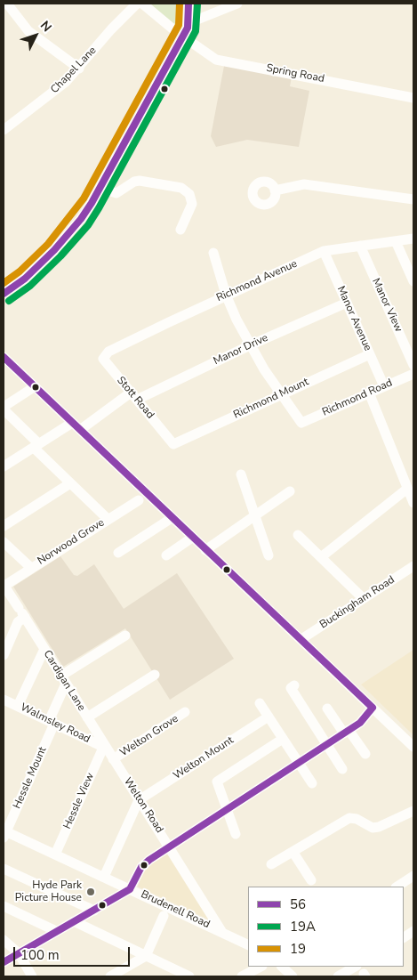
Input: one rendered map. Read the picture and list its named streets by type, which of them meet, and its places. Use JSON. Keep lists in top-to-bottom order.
{
  "streets": {
    "street": [
      "Chapel Lane",
      "Spring Road",
      "Richmond Avenue",
      "Manor View",
      "Manor Avenue",
      "Manor Drive",
      "Stott Road",
      "Richmond Road",
      "Richmond Mount",
      "Norwood Grove",
      "Buckingham Road",
      "Cardigan Lane",
      "Walmsley Road",
      "Welton Grove",
      "Welton Mount",
      "Hessle Mount",
      "Hessle View",
      "Welton Road",
      "Brudenell Road"
    ]
  },
  "crossings": [
    ["Richmond Avenue", "Manor View"],
    ["Richmond Avenue", "Manor Avenue"],
    ["Richmond Avenue", "Stott Road"],
    ["Manor Avenue", "Manor Drive"],
    ["Manor Avenue", "Richmond Road"],
    ["Manor Avenue", "Richmond Mount"],
    ["Manor Drive", "Stott Road"],
    ["Stott Road", "Richmond Mount"],
    ["Richmond Road", "Richmond Mount"],
    ["Norwood Grove", "Cardigan Lane"],
    ["Cardigan Lane", "Walmsley Road"],
    ["Cardigan Lane", "Hessle Mount"],
    ["Cardigan Lane", "Hessle View"],
    ["Cardigan Lane", "Welton Road"],
    ["Walmsley Road", "Hessle Mount"],
    ["Walmsley Road", "Hessle View"],
    ["Walmsley Road", "Welton Road"],
    ["Welton Grove", "Welton Road"],
    ["Welton Mount", "Welton Road"],
    ["Hessle Mount", "Brudenell Road"],
    ["Hessle View", "Welton Road"],
    ["Hessle View", "Brudenell Road"],
    ["Welton Road", "Brudenell Road"]
  ],
  "places": ["Hyde Park Picture House"],
  "lines": ["transit line 56", "transit line 19A", "transit line 19"],
  "legend": ["56", "19A", "19"],
  "scale_bar": "100 m",
  "north": "top right"
}
